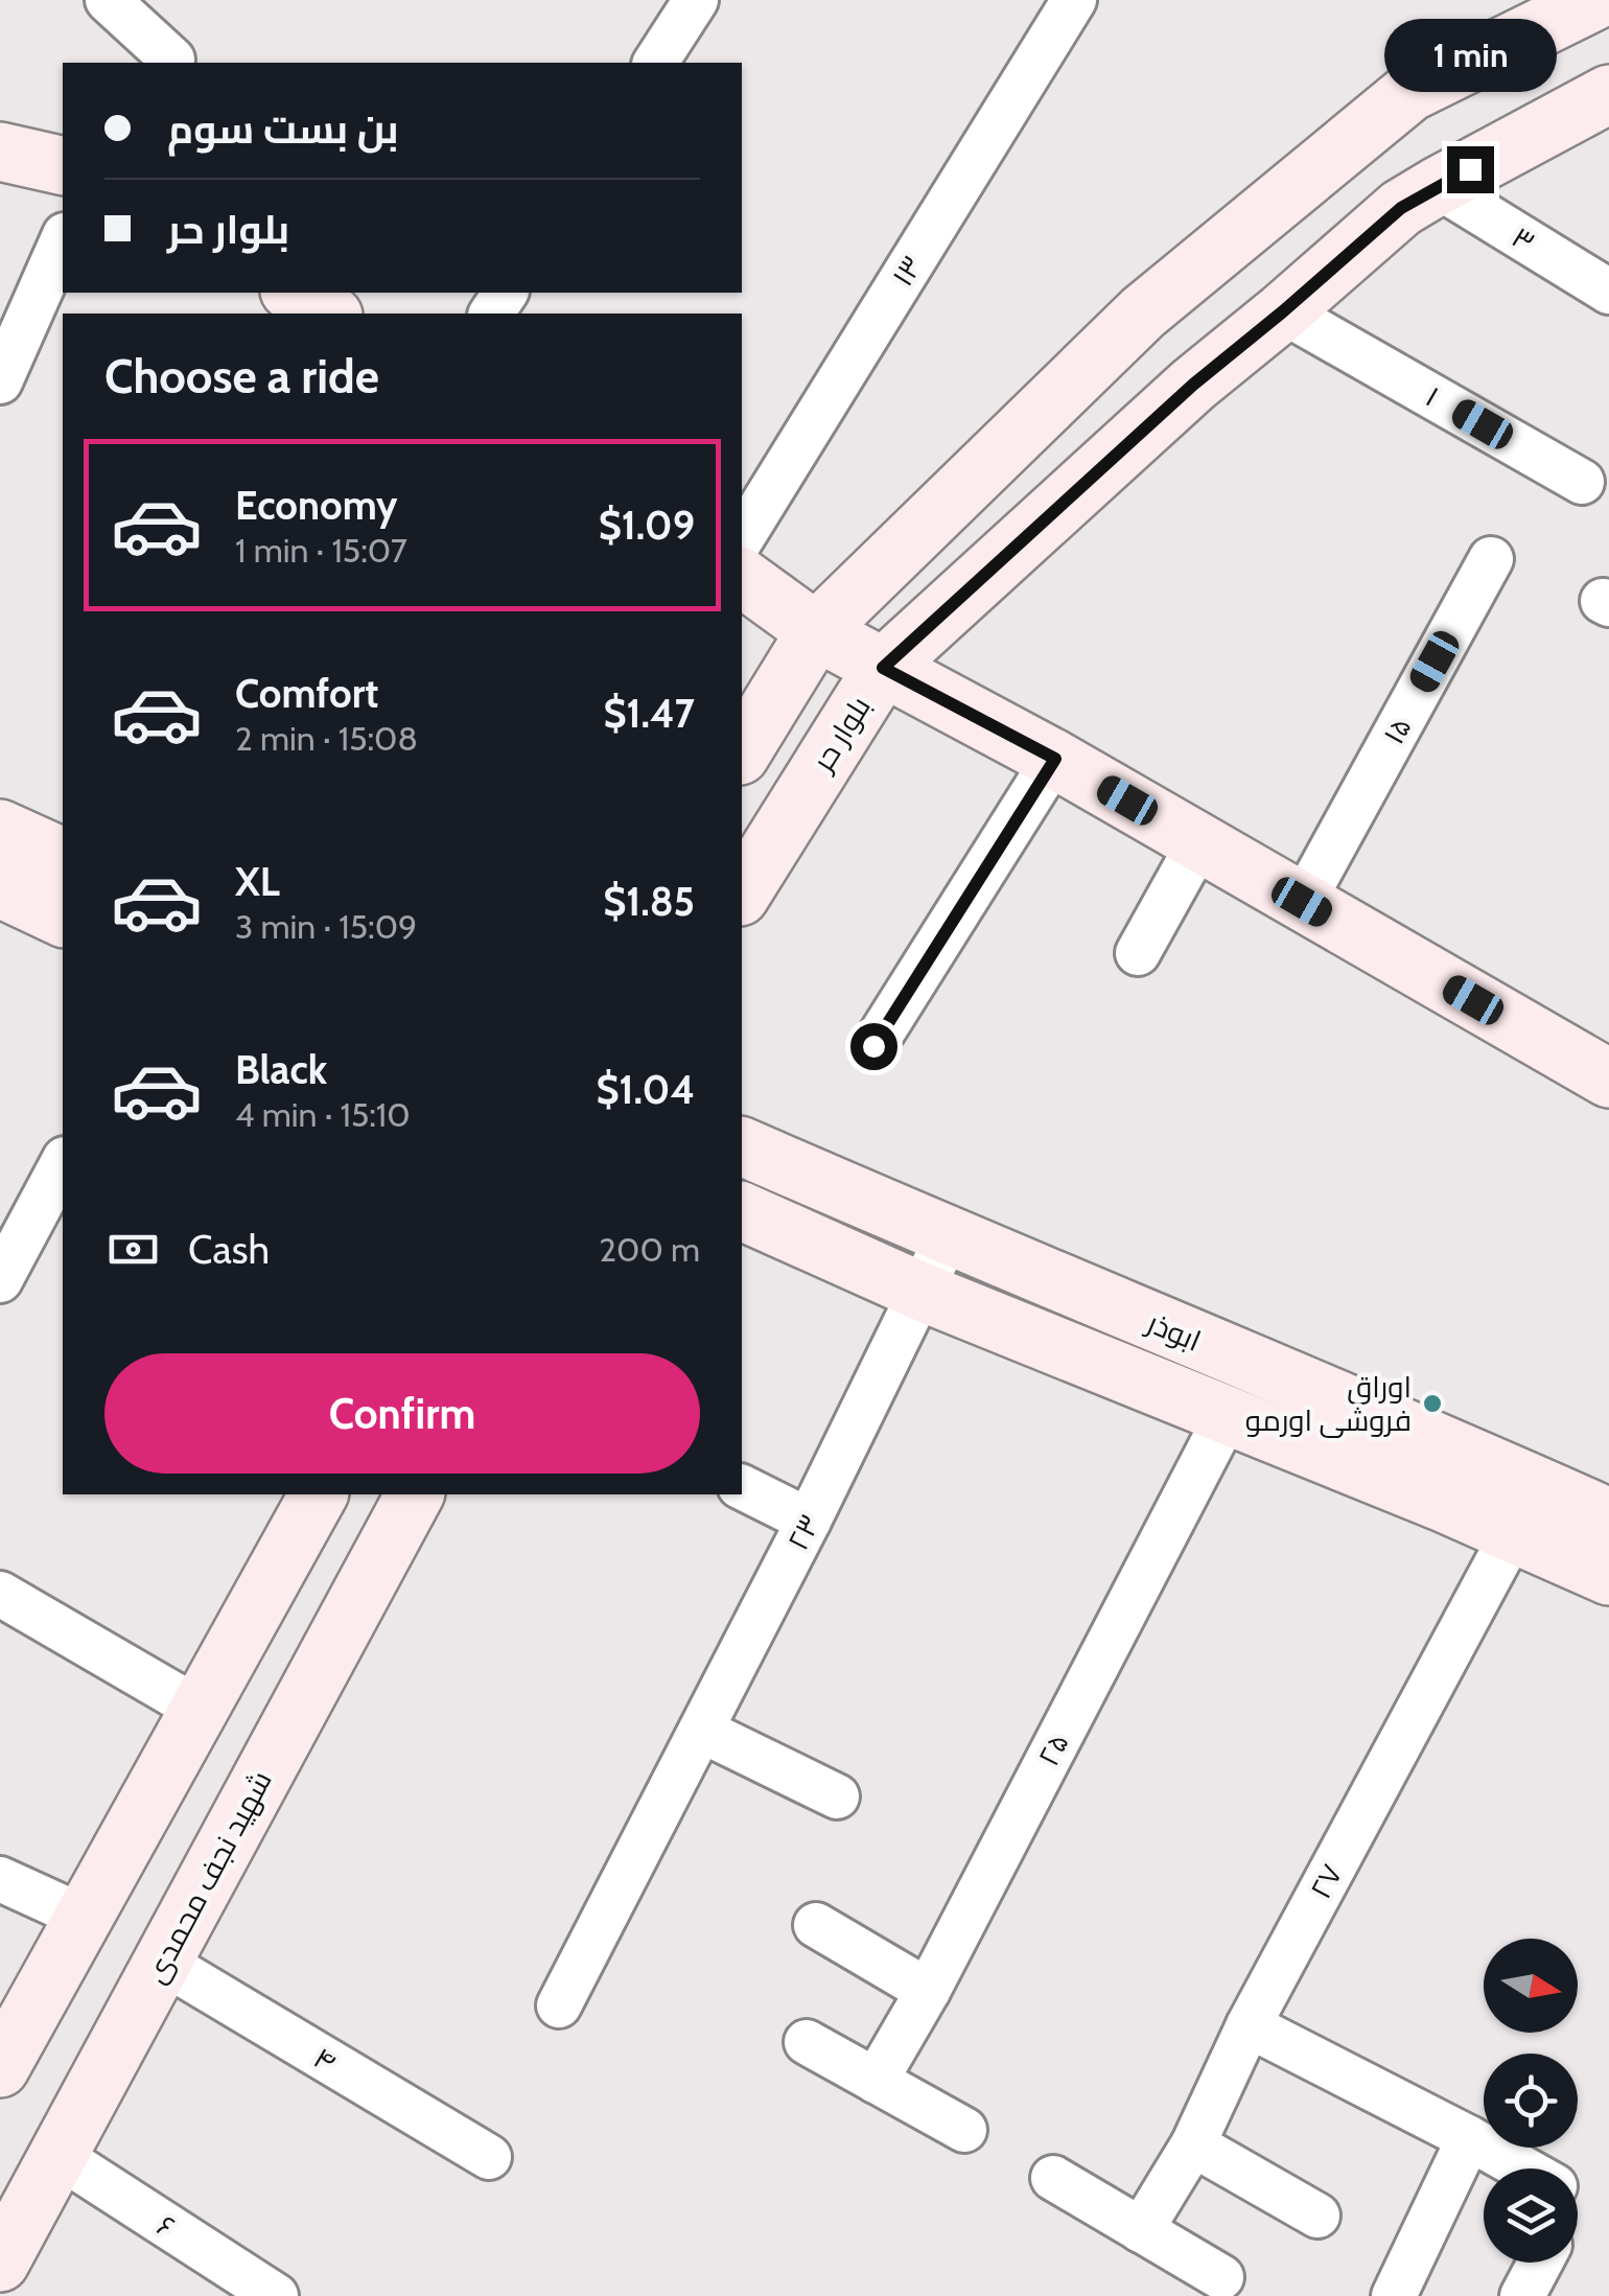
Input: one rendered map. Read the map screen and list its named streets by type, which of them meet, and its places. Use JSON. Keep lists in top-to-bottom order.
{
  "streets": {
    "main road": ["بلوار حر", "ابوذر", "شهید نجف محمدی"],
    "street": [
      "۳",
      "۱۳",
      "۱",
      "۱۵",
      "۲۳",
      "۲۵",
      "۲۷",
      "۴",
      "۶"
    ]
  },
  "crossings": [
    ["۳", "بلوار حر"],
    ["۱", "بلوار حر"],
    ["ابوذر", "۲۳"],
    ["ابوذر", "۲۵"],
    ["ابوذر", "۲۷"],
    ["شهید نجف محمدی", "۴"],
    ["شهید نجف محمدی", "۶"]
  ],
  "places": ["اوراق فروشی اورمو"],
  "north": "right",
  "page": {
    "bubble": "1 min",
    "banner": ["بن بست سوم", "بلوار حر"],
    "heading": "Choose a ride",
    "list": [
      {
        "name": "Economy",
        "note": "1 min · 15:07",
        "value": "$1.09"
      },
      {
        "name": "Comfort",
        "note": "2 min · 15:08",
        "value": "$1.47"
      },
      {
        "name": "XL",
        "note": "3 min · 15:09",
        "value": "$1.85"
      },
      {
        "name": "Black",
        "note": "4 min · 15:10",
        "value": "$1.04"
      }
    ],
    "pay": ["Cash", "200 m"],
    "buttons": "Confirm"
  }
}
